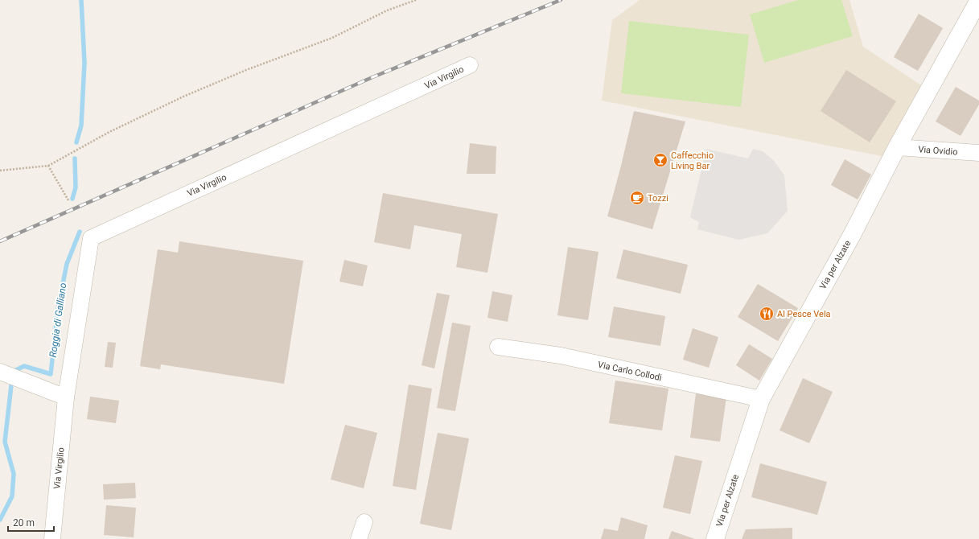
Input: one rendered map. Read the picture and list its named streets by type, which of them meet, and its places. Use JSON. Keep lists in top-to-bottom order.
{
  "streets": {
    "street": [
      "Via Virgilio",
      "Via Ovidio",
      "Via per Alzate",
      "Via Carlo Collodi"
    ]
  },
  "crossings": [
    ["Via Ovidio", "Via per Alzate"],
    ["Via per Alzate", "Via Carlo Collodi"]
  ],
  "water": ["Roggia di Galliano"],
  "places": {
    "bar": ["Caffecchio Living Bar"],
    "cafe": ["Tozzi"],
    "restaurant": ["Al Pesce Vela"]
  },
  "scale_bar": "20 m"
}
